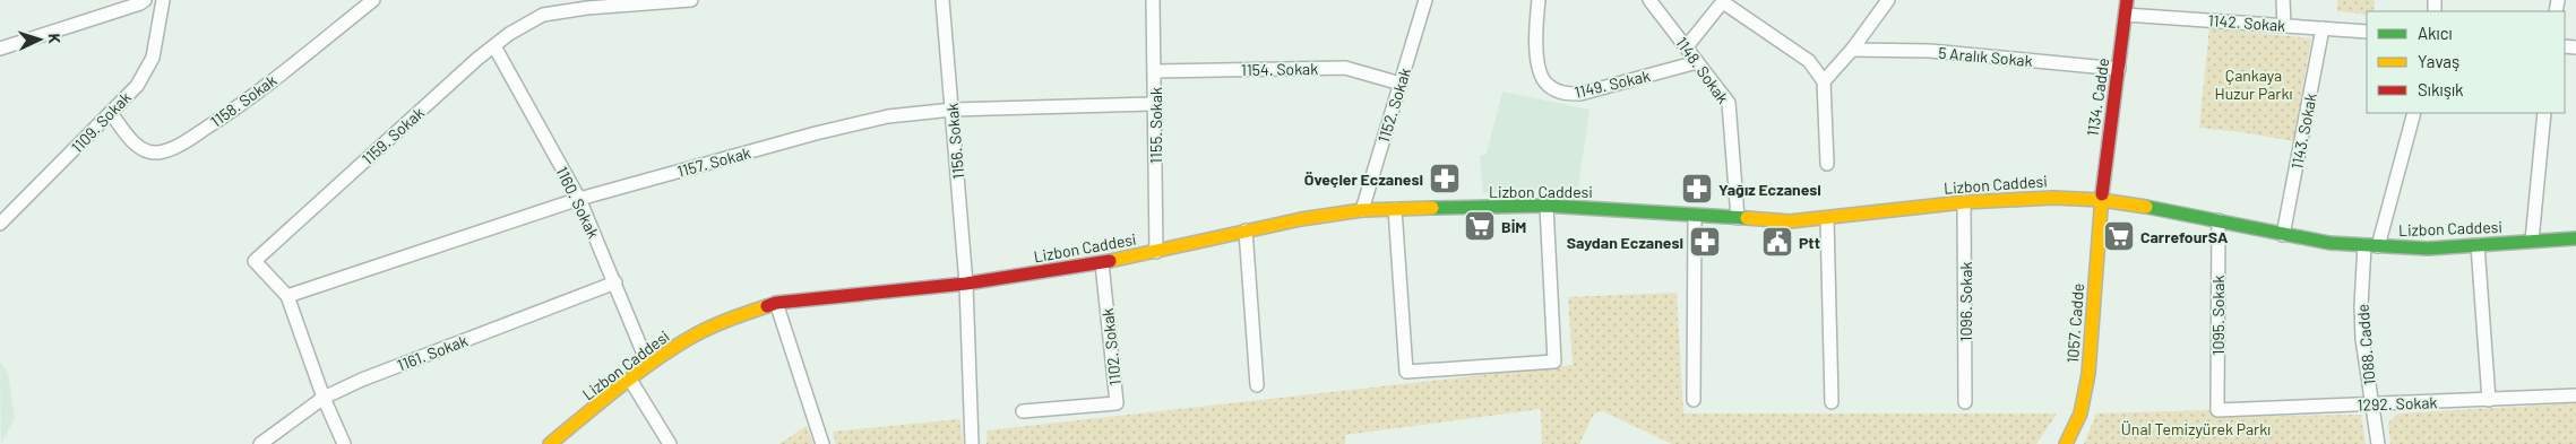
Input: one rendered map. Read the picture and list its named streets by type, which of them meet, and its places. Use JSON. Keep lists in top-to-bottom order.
{
  "streets": {
    "main road": ["1134. Cadde", "Lizbon Caddesi", "1057. Cadde"],
    "street": [
      "1142. Sokak",
      "5 Aralık Sokak",
      "1154. Sokak",
      "1148. Sokak",
      "1149. Sokak",
      "1158. Sokak",
      "1152. Sokak",
      "1109. Sokak",
      "1155. Sokak",
      "1143. Sokak",
      "1159. Sokak",
      "1156. Sokak",
      "1157. Sokak",
      "1160. Sokak",
      "1096. Sokak",
      "1095. Sokak",
      "1088. Cadde",
      "1102. Sokak",
      "1161. Sokak",
      "1292. Sokak"
    ]
  },
  "crossings": [
    ["1142. Sokak", "1134. Cadde"],
    ["1142. Sokak", "1143. Sokak"],
    ["5 Aralık Sokak", "1134. Cadde"],
    ["1154. Sokak", "1152. Sokak"],
    ["1154. Sokak", "1155. Sokak"],
    ["1148. Sokak", "1149. Sokak"],
    ["1148. Sokak", "Lizbon Caddesi"],
    ["1134. Cadde", "Lizbon Caddesi"],
    ["1134. Cadde", "1057. Cadde"],
    ["1158. Sokak", "1109. Sokak"],
    ["1152. Sokak", "Lizbon Caddesi"],
    ["1155. Sokak", "1157. Sokak"],
    ["1155. Sokak", "Lizbon Caddesi"],
    ["1143. Sokak", "Lizbon Caddesi"],
    ["1159. Sokak", "1157. Sokak"],
    ["1159. Sokak", "1160. Sokak"],
    ["1159. Sokak", "1161. Sokak"],
    ["1156. Sokak", "1157. Sokak"],
    ["1156. Sokak", "Lizbon Caddesi"],
    ["1157. Sokak", "1160. Sokak"],
    ["Lizbon Caddesi", "1160. Sokak"],
    ["Lizbon Caddesi", "1096. Sokak"],
    ["Lizbon Caddesi", "1095. Sokak"],
    ["Lizbon Caddesi", "1057. Cadde"],
    ["Lizbon Caddesi", "1088. Cadde"],
    ["Lizbon Caddesi", "1102. Sokak"],
    ["1160. Sokak", "1161. Sokak"],
    ["1095. Sokak", "1292. Sokak"],
    ["1088. Cadde", "1292. Sokak"]
  ],
  "parks": ["Çankaya Huzur Parkı", "Ünal Temizyürek Parkı"],
  "places": {
    "pharmacy": ["Öveçler Eczanesi", "Yağız Eczanesi", "Saydan Eczanesi"],
    "supermarket": ["BİM", "CarrefourSA"],
    "public building": ["Ptt"]
  },
  "legend": ["Akıcı", "Yavaş", "Sıkışık"],
  "north": "right"
}
